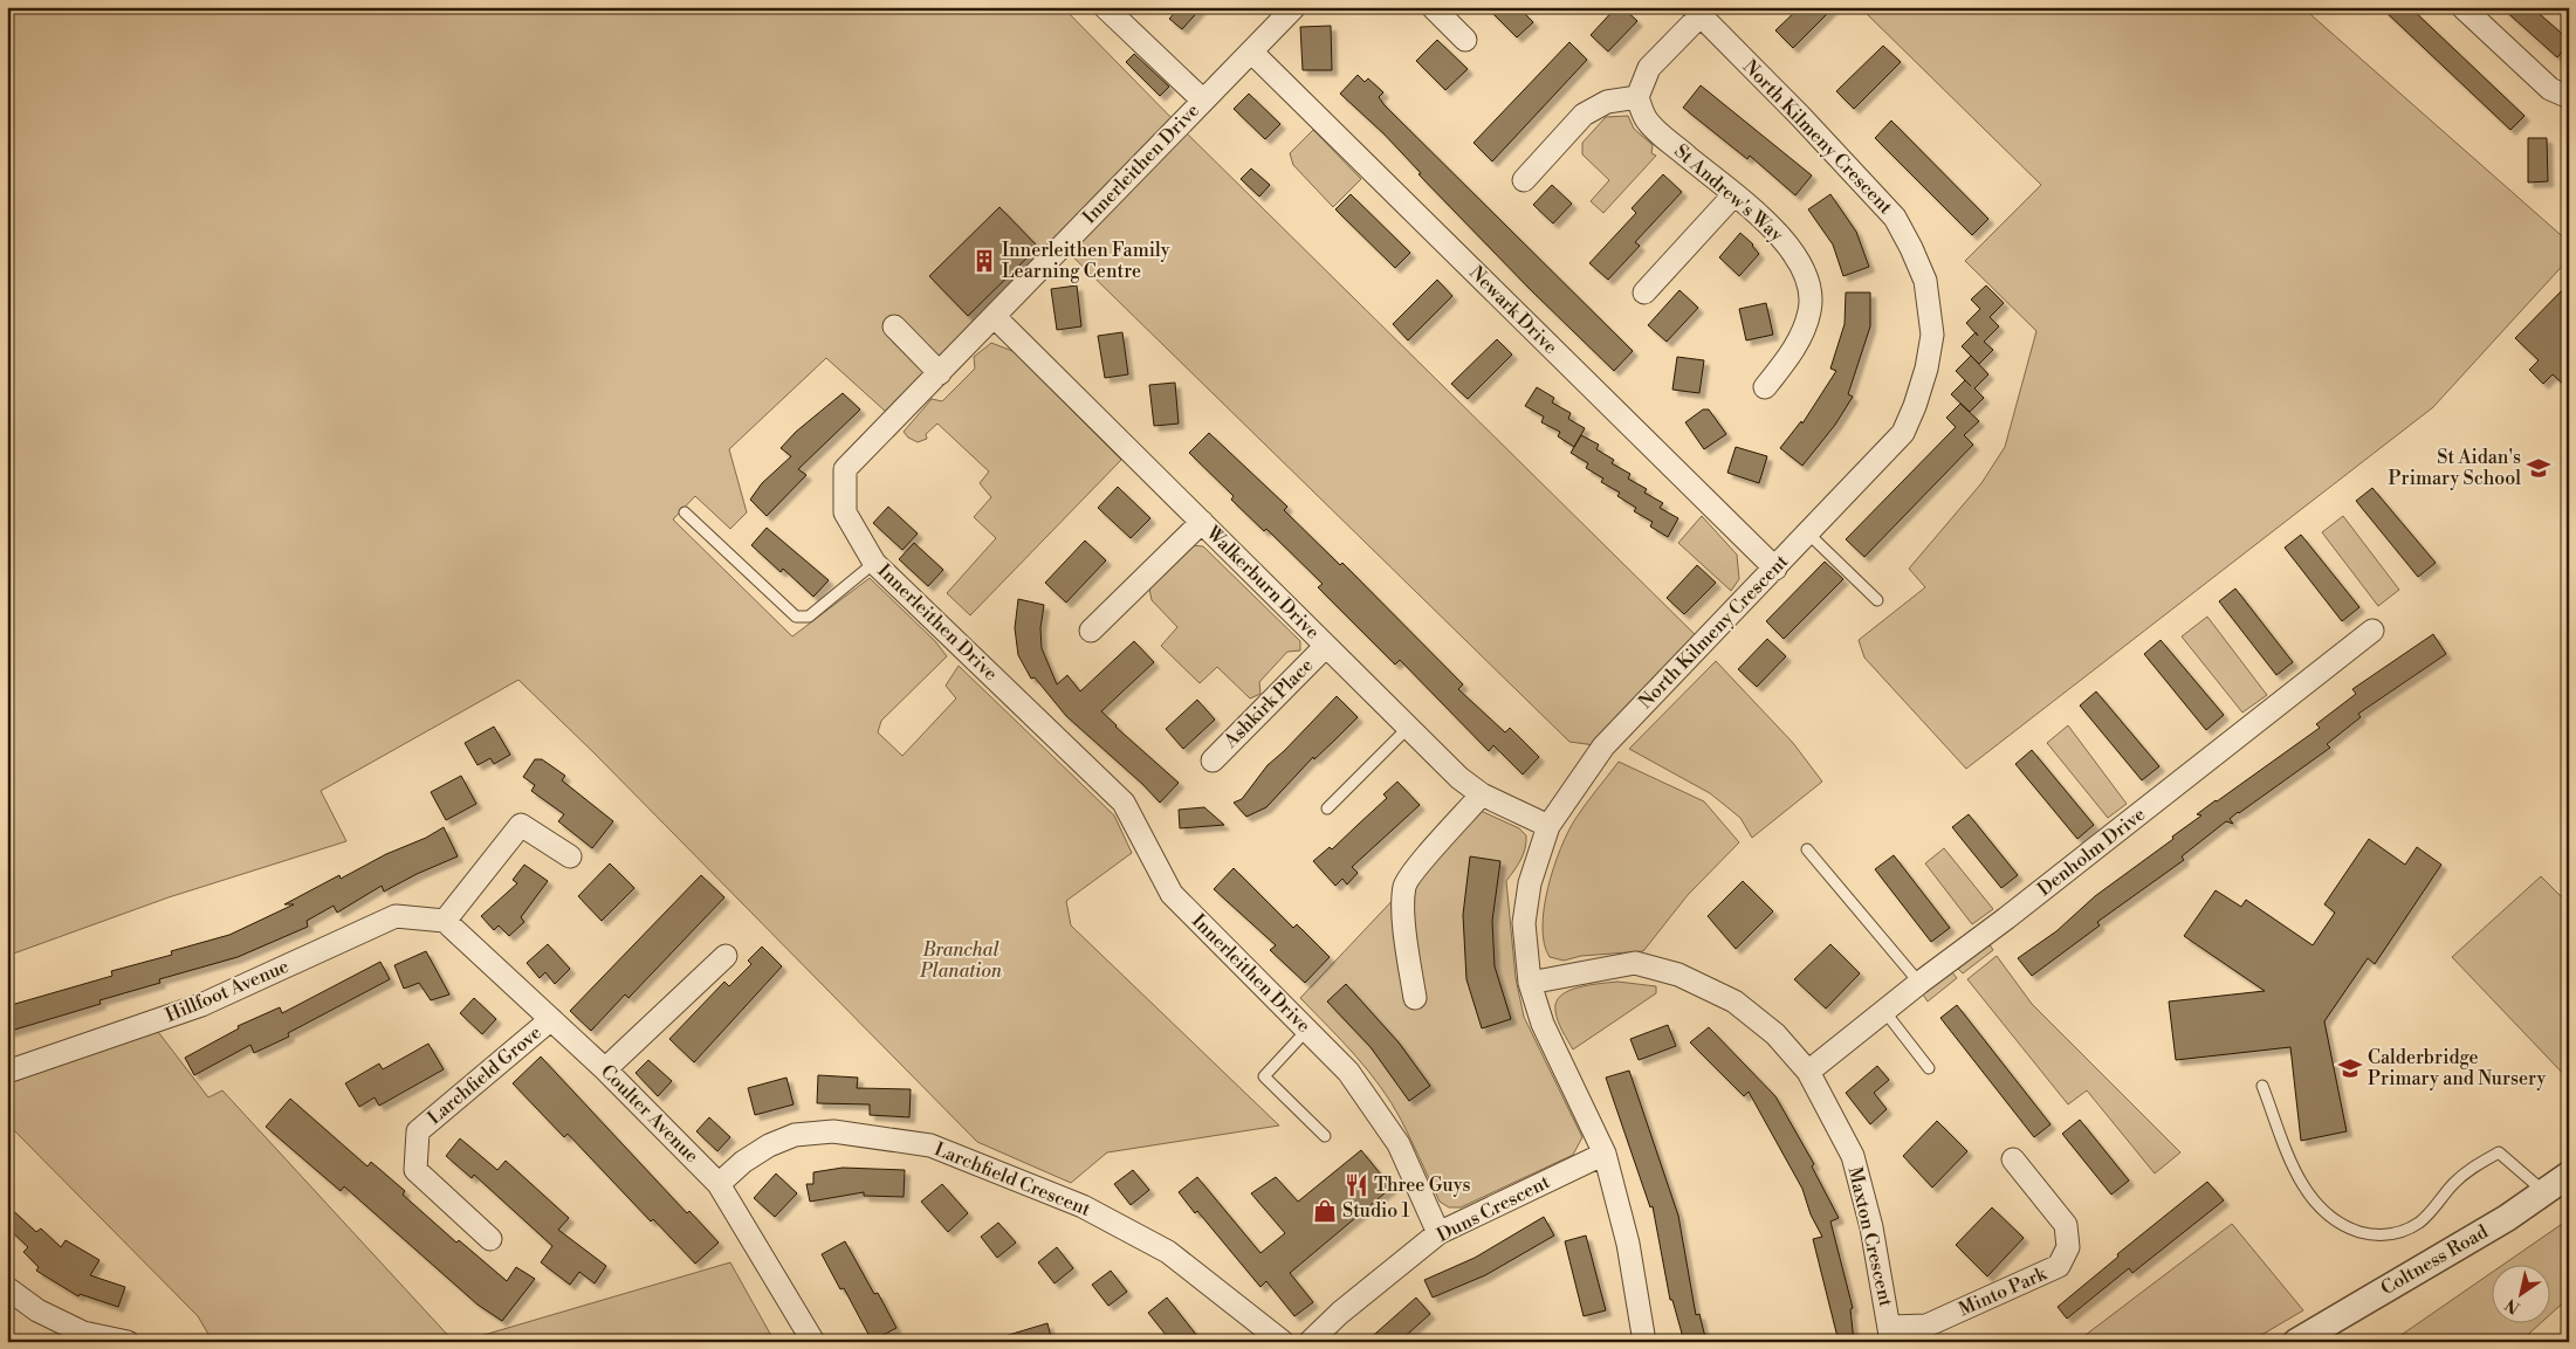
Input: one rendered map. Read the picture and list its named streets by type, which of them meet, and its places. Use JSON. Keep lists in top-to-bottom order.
{
  "streets": {
    "street": [
      "North Kilmeny Crescent",
      "Innerleithen Drive",
      "St Andrew's Way",
      "Newark Drive",
      "Walkerburn Drive",
      "Ashkirk Place",
      "Denholm Drive",
      "Hillfoot Avenue",
      "Larchfield Grove",
      "Coulter Avenue",
      "Larchfield Crescent",
      "Duns Crescent",
      "Maxton Crescent",
      "Coltness Road",
      "Minto Park"
    ]
  },
  "crossings": [
    ["North Kilmeny Crescent", "Newark Drive"],
    ["North Kilmeny Crescent", "Walkerburn Drive"],
    ["North Kilmeny Crescent", "Duns Crescent"],
    ["North Kilmeny Crescent", "Maxton Crescent"],
    ["Innerleithen Drive", "Newark Drive"],
    ["Innerleithen Drive", "Walkerburn Drive"],
    ["Innerleithen Drive", "Duns Crescent"],
    ["Walkerburn Drive", "Ashkirk Place"],
    ["Denholm Drive", "Maxton Crescent"],
    ["Hillfoot Avenue", "Coulter Avenue"],
    ["Larchfield Grove", "Coulter Avenue"],
    ["Coulter Avenue", "Larchfield Crescent"],
    ["Maxton Crescent", "Minto Park"]
  ],
  "parks": ["Branchal Planation"],
  "places": {
    "building": ["Innerleithen Family Learning Centre"],
    "school or university": ["St Aidan's Primary School", "Calderbridge Primary and Nursery"],
    "restaurant": ["Three Guys"],
    "shop": ["Studio 1"]
  },
  "north": "bottom left"
}
